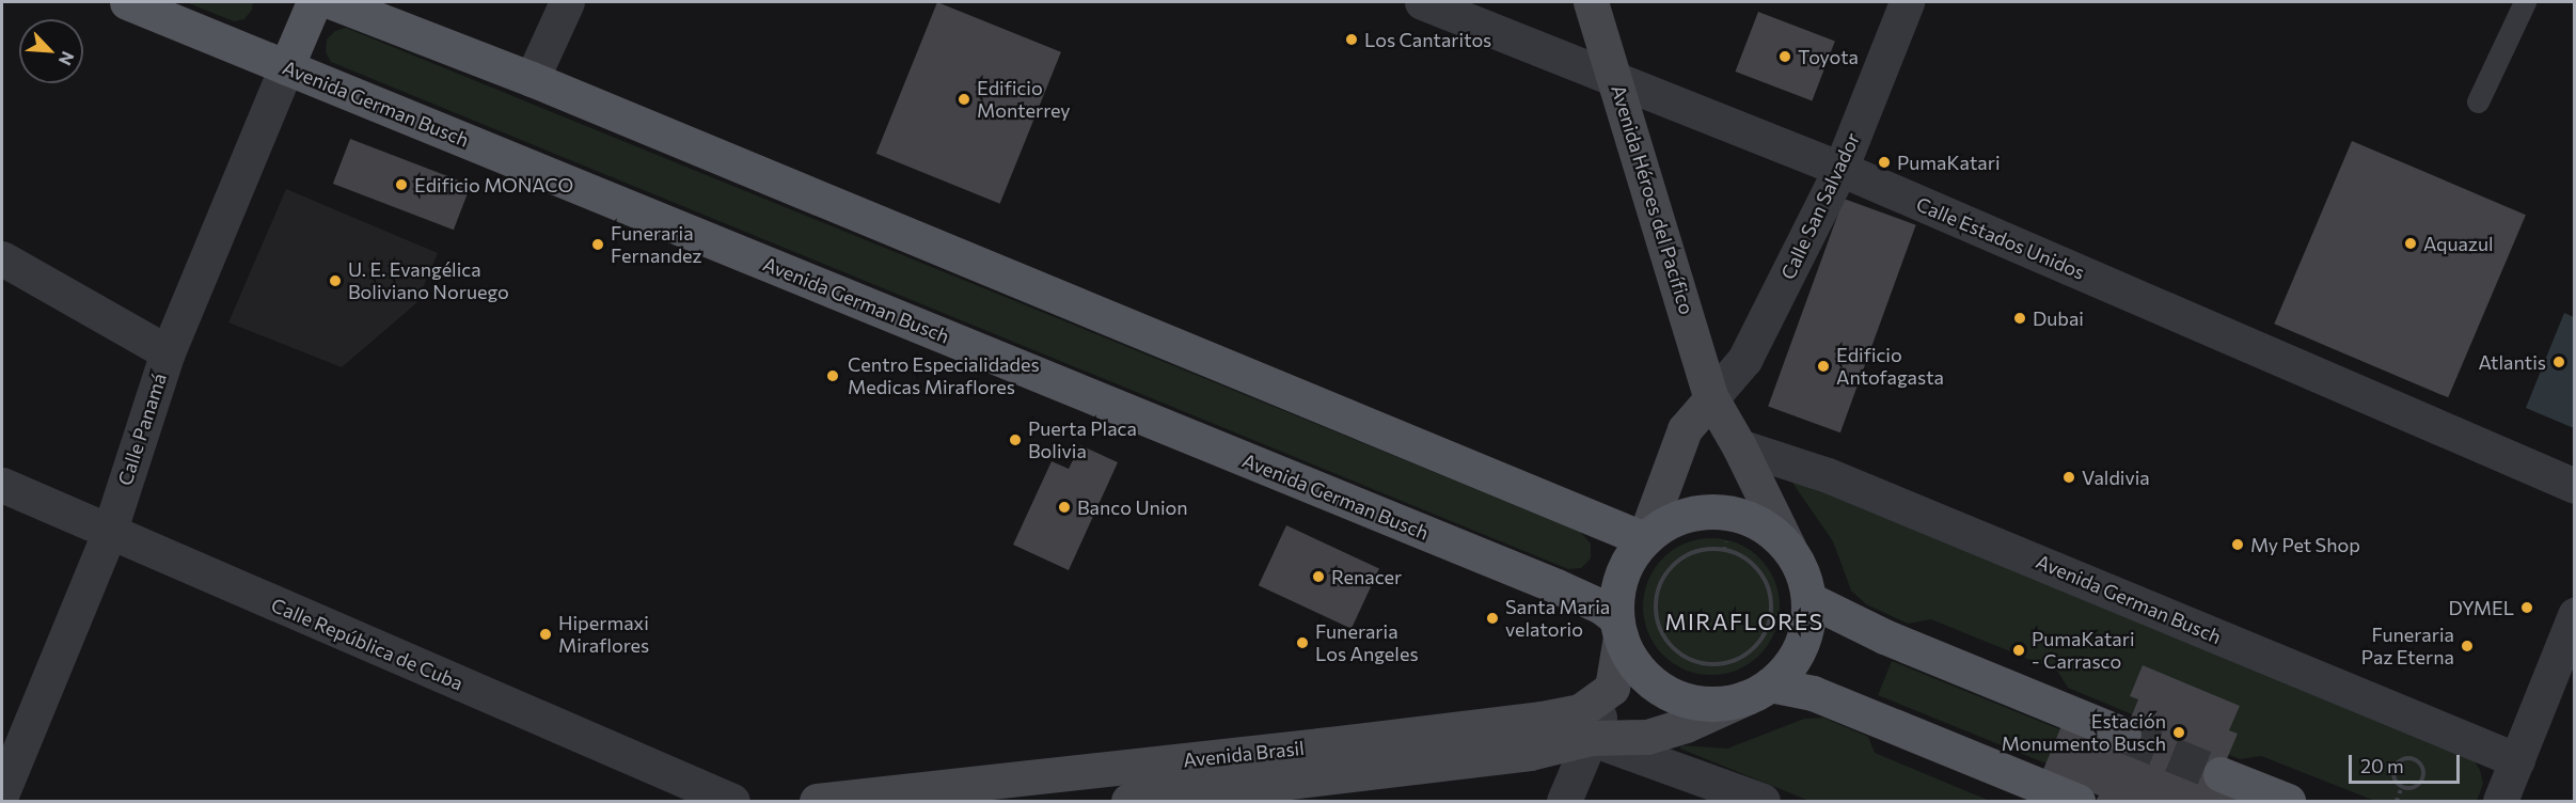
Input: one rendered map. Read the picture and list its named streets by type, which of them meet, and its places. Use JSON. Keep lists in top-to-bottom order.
{
  "streets": {
    "main road": ["Avenida German Busch", "Avenida Héroes del Pacífico", "Avenida Brasil"],
    "street": [
      "Calle San Salvador",
      "Calle Estados Unidos",
      "Calle Panamá",
      "Calle República de Cuba"
    ]
  },
  "crossings": [
    ["Avenida German Busch", "Avenida Héroes del Pacífico"],
    ["Avenida German Busch", "Calle Panamá"],
    ["Avenida Héroes del Pacífico", "Calle San Salvador"],
    ["Avenida Héroes del Pacífico", "Calle Estados Unidos"],
    ["Calle San Salvador", "Calle Estados Unidos"],
    ["Calle Panamá", "Calle República de Cuba"]
  ],
  "districts": ["MIRAFLORES"],
  "places": [
    "Los Cantaritos",
    "Toyota",
    "Edificio Monterrey",
    "PumaKatari",
    "Edificio MONACO",
    "Aquazul",
    "Funeraria Fernandez",
    "U. E. Evangélica Boliviano Noruego",
    "Dubai",
    "Atlantis",
    "Edificio Antofagasta",
    "Centro Especialidades Medicas Miraflores",
    "Puerta Placa Bolivia",
    "Valdivia",
    "Banco Union",
    "My Pet Shop",
    "Renacer",
    "DYMEL",
    "Santa Maria velatorio",
    "Hipermaxi Miraflores",
    "Funeraria Los Angeles",
    "Funeraria Paz Eterna",
    "PumaKatari - Carrasco",
    "Estación Monumento Busch"
  ],
  "scale_bar": "20 m",
  "north": "bottom right"
}
